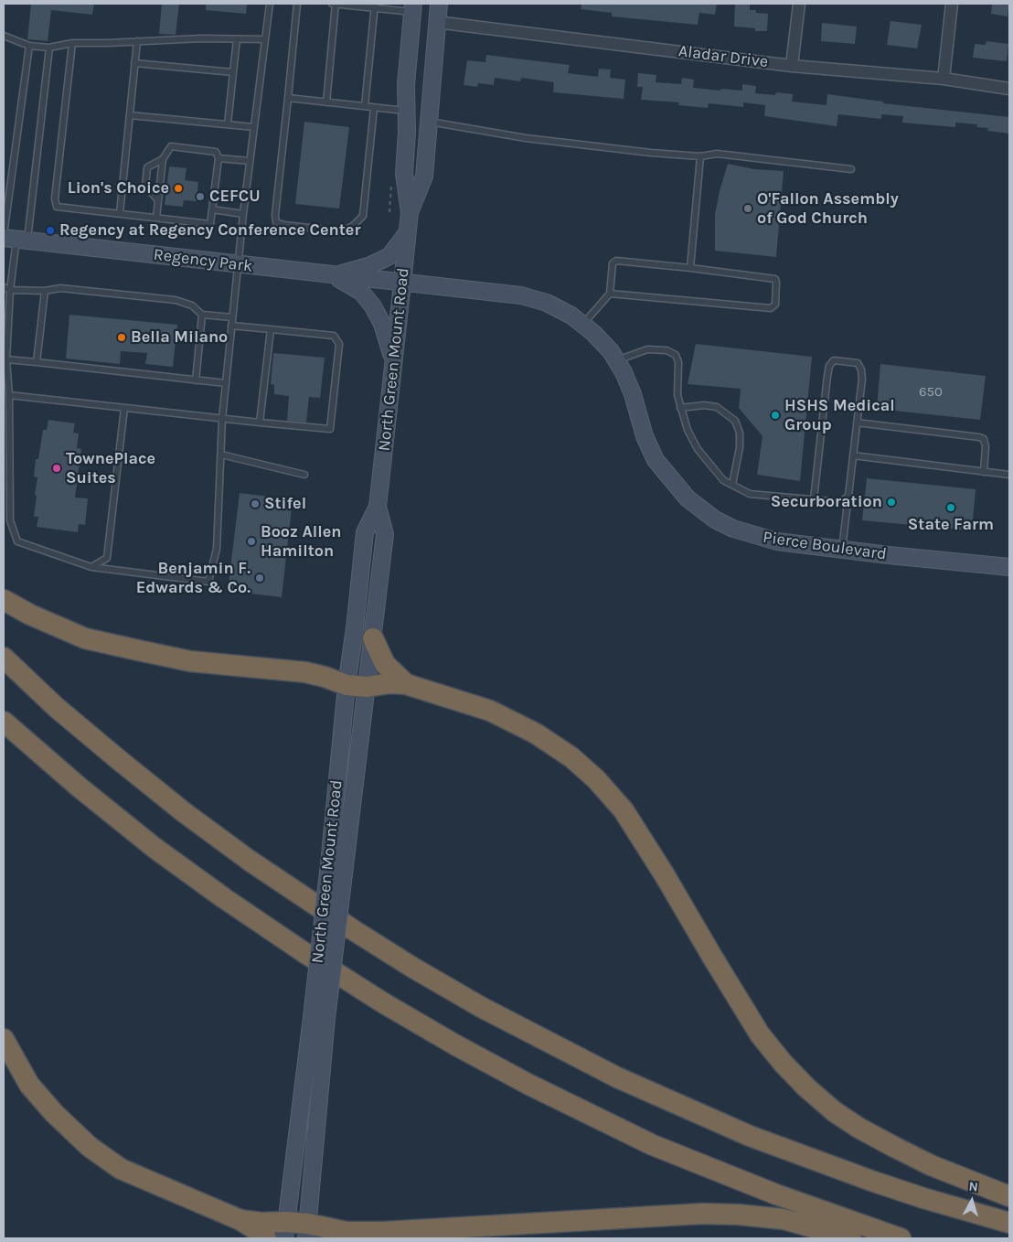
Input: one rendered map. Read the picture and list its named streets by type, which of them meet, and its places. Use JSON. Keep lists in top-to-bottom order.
{
  "streets": {
    "street": [
      "Aladar Drive",
      "Regency Park",
      "North Green Mount Road",
      "Pierce Boulevard"
    ]
  },
  "crossings": [
    ["Aladar Drive", "North Green Mount Road"],
    ["Regency Park", "North Green Mount Road"],
    ["Regency Park", "Pierce Boulevard"],
    ["North Green Mount Road", "Pierce Boulevard"]
  ],
  "places": [
    "Lion's Choice",
    "CEFCU",
    "O'Fallon Assembly of God Church",
    "Regency at Regency Conference Center",
    "Bella Milano",
    "HSHS Medical Group",
    "TownePlace Suites",
    "Securboration",
    "Stifel",
    "State Farm",
    "Booz Allen Hamilton",
    "Benjamin F. Edwards & Co."
  ],
  "house_numbers": ["650"],
  "north": "top"
}
